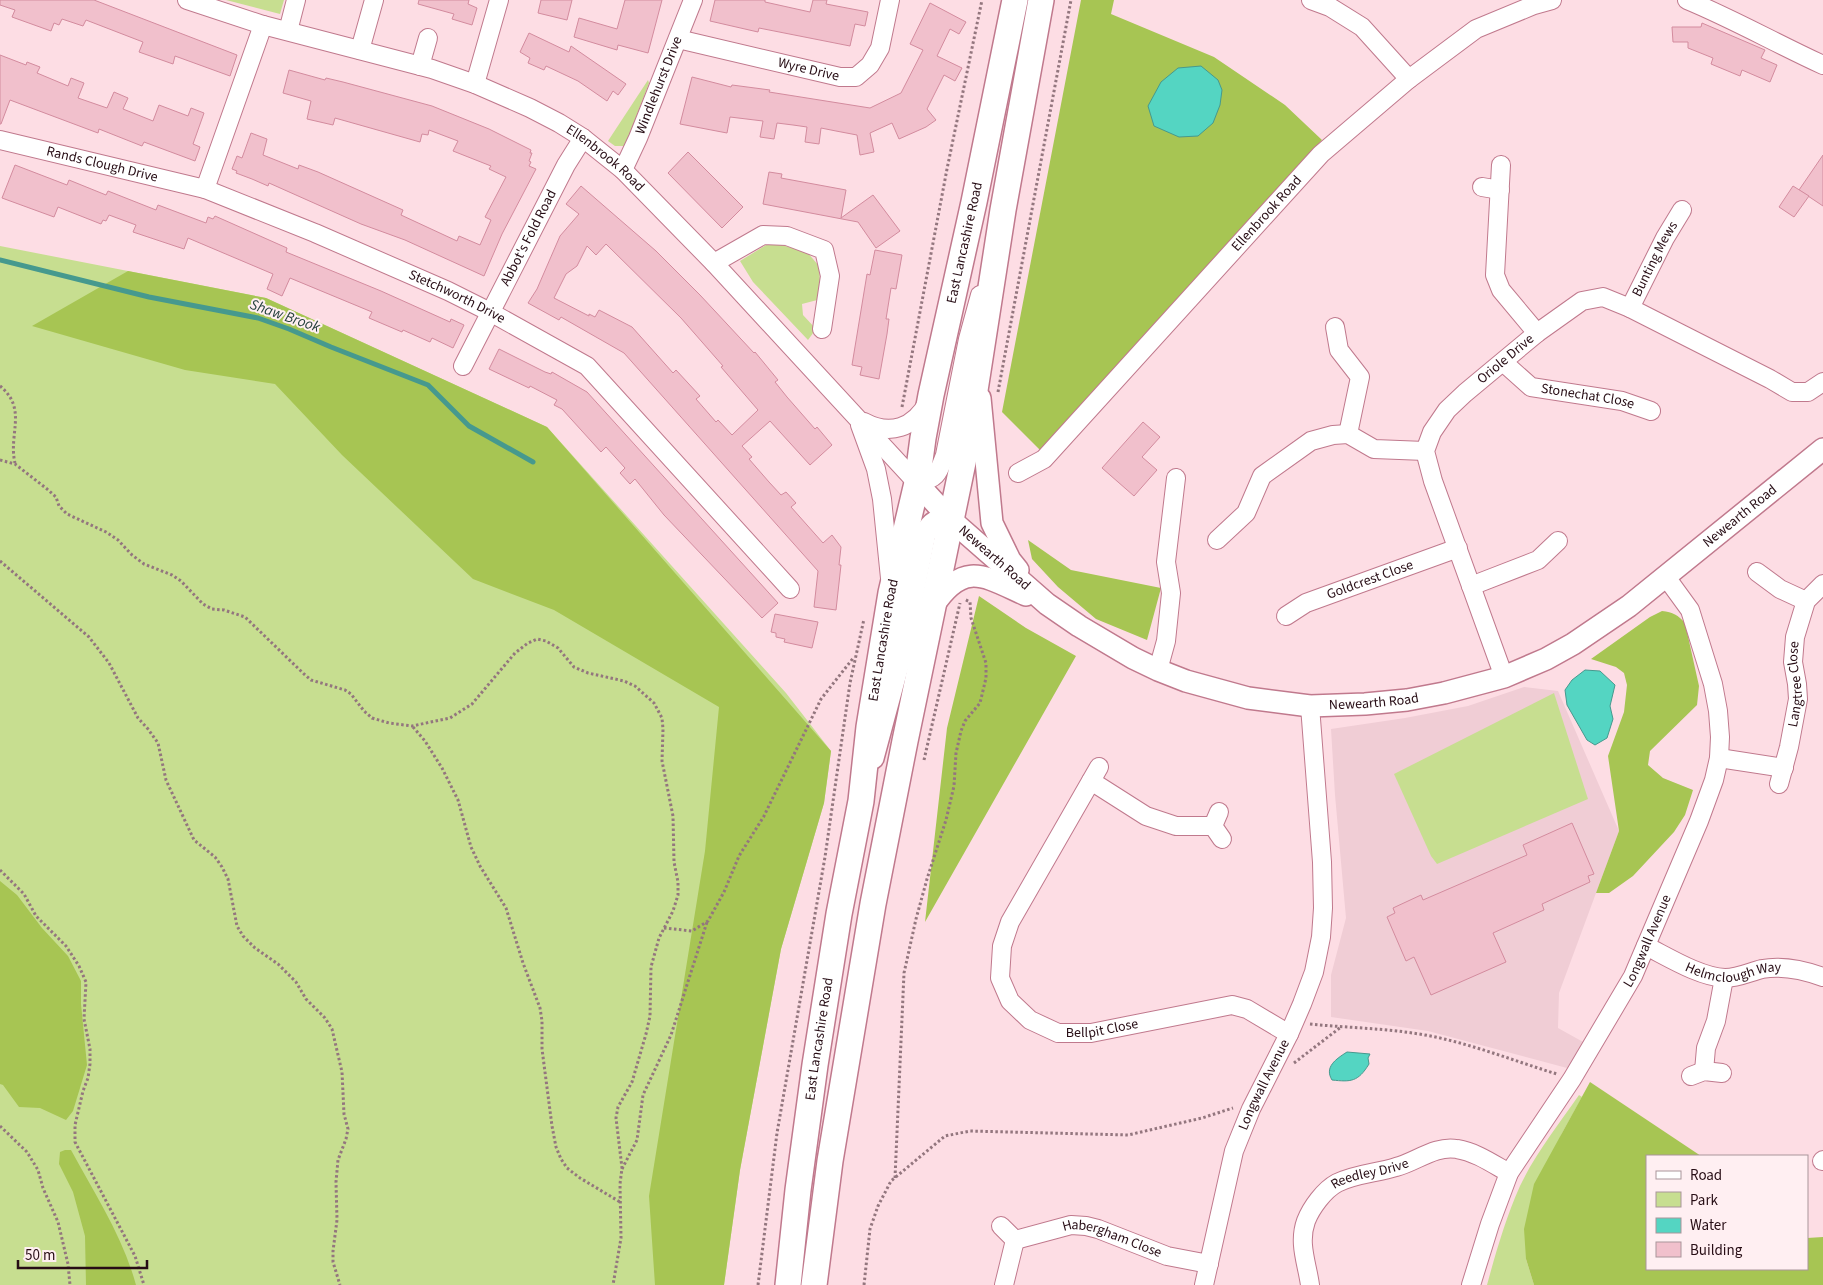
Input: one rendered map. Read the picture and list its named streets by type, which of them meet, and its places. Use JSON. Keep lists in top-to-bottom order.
{
  "streets": {
    "highway": ["East Lancashire Road"],
    "main road": ["Newearth Road"],
    "street": [
      "Wyre Drive",
      "Windlehurst Drive",
      "Ellenbrook Road",
      "Rands Clough Drive",
      "Abbot's Fold Road",
      "Bunting Mews",
      "Stetchworth Drive",
      "Oriole Drive",
      "Stonechat Close",
      "Goldcrest Close",
      "Langtree Close",
      "Longwall Avenue",
      "Helmclough Way",
      "Bellpit Close",
      "Reedley Drive",
      "Habergham Close"
    ]
  },
  "crossings": [
    ["Wyre Drive", "Windlehurst Drive"],
    ["Windlehurst Drive", "Ellenbrook Road"],
    ["Ellenbrook Road", "Abbot's Fold Road"],
    ["Ellenbrook Road", "East Lancashire Road"],
    ["Ellenbrook Road", "Newearth Road"],
    ["Rands Clough Drive", "Stetchworth Drive"],
    ["Abbot's Fold Road", "Stetchworth Drive"],
    ["East Lancashire Road", "Newearth Road"],
    ["Bunting Mews", "Oriole Drive"],
    ["Oriole Drive", "Stonechat Close"],
    ["Newearth Road", "Longwall Avenue"],
    ["Langtree Close", "Longwall Avenue"],
    ["Longwall Avenue", "Helmclough Way"],
    ["Longwall Avenue", "Bellpit Close"],
    ["Longwall Avenue", "Reedley Drive"],
    ["Longwall Avenue", "Habergham Close"]
  ],
  "water": ["Shaw Brook"],
  "legend": [
    "Road",
    "Park",
    "Water",
    "Building"
  ],
  "scale_bar": "50 m"
}
